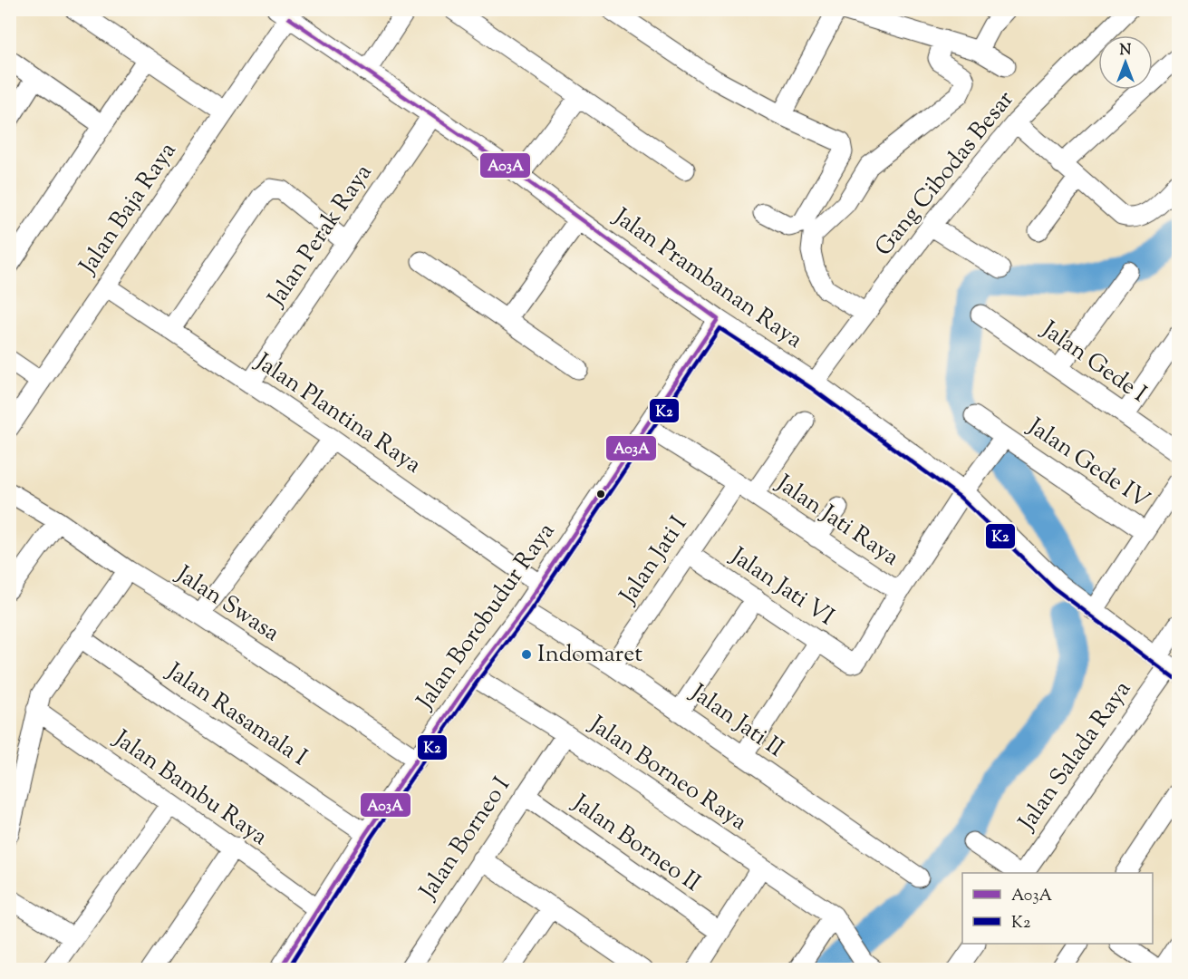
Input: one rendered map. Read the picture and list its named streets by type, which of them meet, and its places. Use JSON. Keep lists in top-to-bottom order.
{
  "streets": {
    "street": [
      "Gang Cibodas Besar",
      "Jalan Baja Raya",
      "Jalan Perak Raya",
      "Jalan Prambanan Raya",
      "Jalan Gede I",
      "Jalan Plantina Raya",
      "Jalan Gede IV",
      "Jalan Jati Raya",
      "Jalan Jati I",
      "Jalan Jati VI",
      "Jalan Swasa",
      "Jalan Borobudur Raya",
      "Jalan Rasamala I",
      "Jalan Jati II",
      "Jalan Salada Raya",
      "Jalan Borneo Raya",
      "Jalan Bambu Raya",
      "Jalan Borneo I",
      "Jalan Borneo II"
    ]
  },
  "crossings": [
    ["Gang Cibodas Besar", "Jalan Prambanan Raya"],
    ["Jalan Baja Raya", "Jalan Prambanan Raya"],
    ["Jalan Baja Raya", "Jalan Plantina Raya"],
    ["Jalan Perak Raya", "Jalan Prambanan Raya"],
    ["Jalan Perak Raya", "Jalan Plantina Raya"],
    ["Jalan Prambanan Raya", "Jalan Gede IV"],
    ["Jalan Prambanan Raya", "Jalan Jati Raya"],
    ["Jalan Prambanan Raya", "Jalan Borobudur Raya"],
    ["Jalan Prambanan Raya", "Jalan Salada Raya"],
    ["Jalan Plantina Raya", "Jalan Borobudur Raya"],
    ["Jalan Gede IV", "Jalan Jati Raya"],
    ["Jalan Jati Raya", "Jalan Jati I"],
    ["Jalan Jati Raya", "Jalan Jati VI"],
    ["Jalan Jati Raya", "Jalan Borobudur Raya"],
    ["Jalan Jati I", "Jalan Jati VI"],
    ["Jalan Jati I", "Jalan Jati II"],
    ["Jalan Swasa", "Jalan Borobudur Raya"],
    ["Jalan Borobudur Raya", "Jalan Rasamala I"],
    ["Jalan Borobudur Raya", "Jalan Jati II"],
    ["Jalan Borobudur Raya", "Jalan Borneo Raya"],
    ["Jalan Borobudur Raya", "Jalan Bambu Raya"],
    ["Jalan Borneo Raya", "Jalan Borneo I"],
    ["Jalan Borneo I", "Jalan Borneo II"]
  ],
  "places": ["Indomaret"],
  "lines": ["transit line A03A", "transit line K2"],
  "legend": ["A03A", "K2"],
  "north": "top"
}
